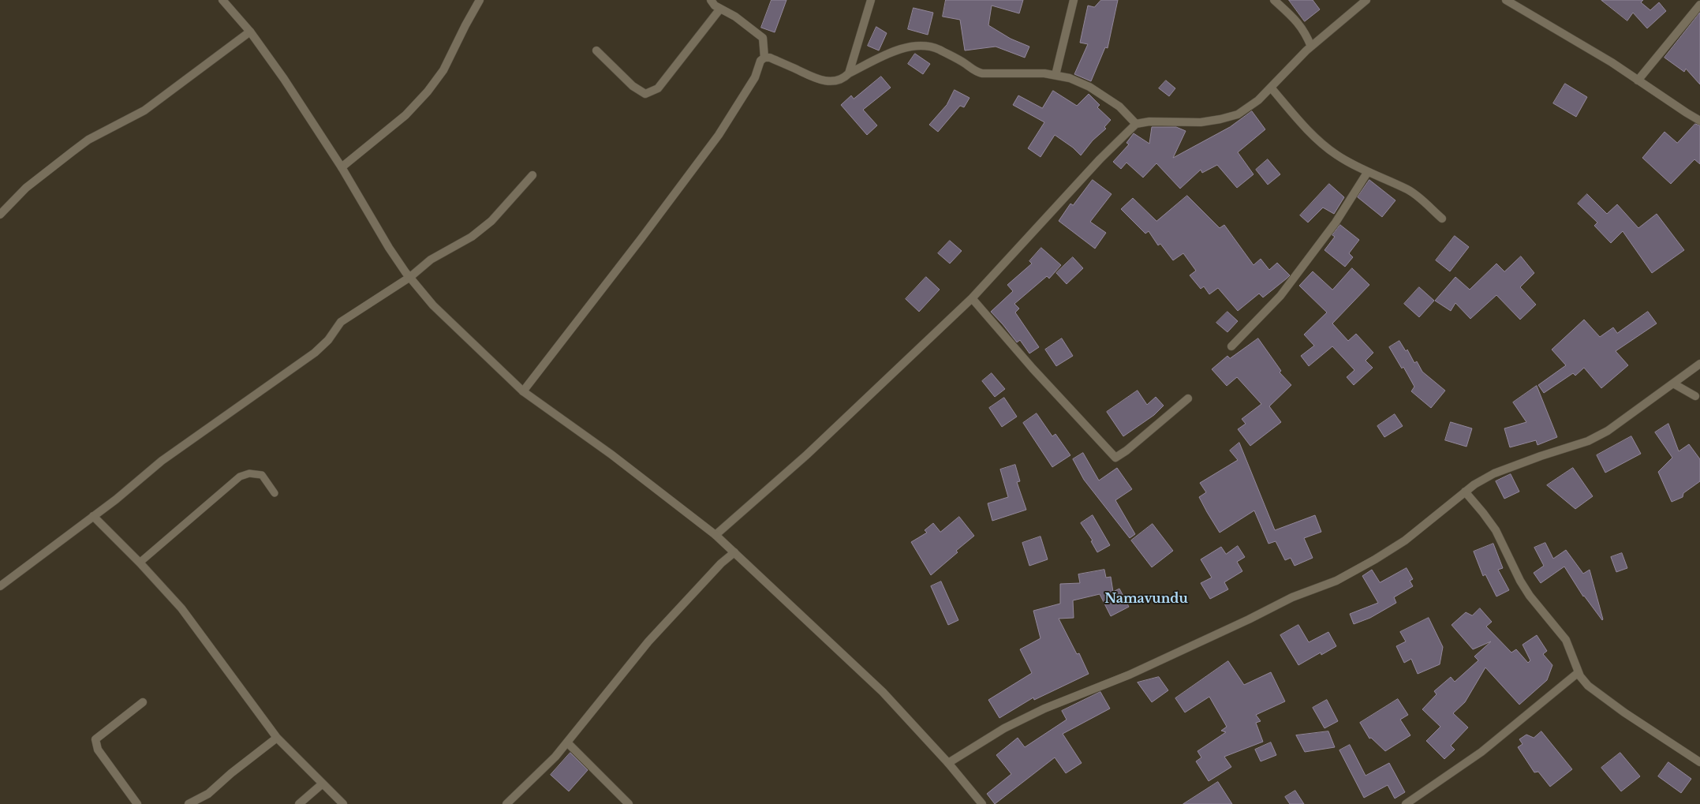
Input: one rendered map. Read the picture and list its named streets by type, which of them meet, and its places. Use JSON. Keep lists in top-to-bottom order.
{
  "districts": ["Namavundu"]
}
